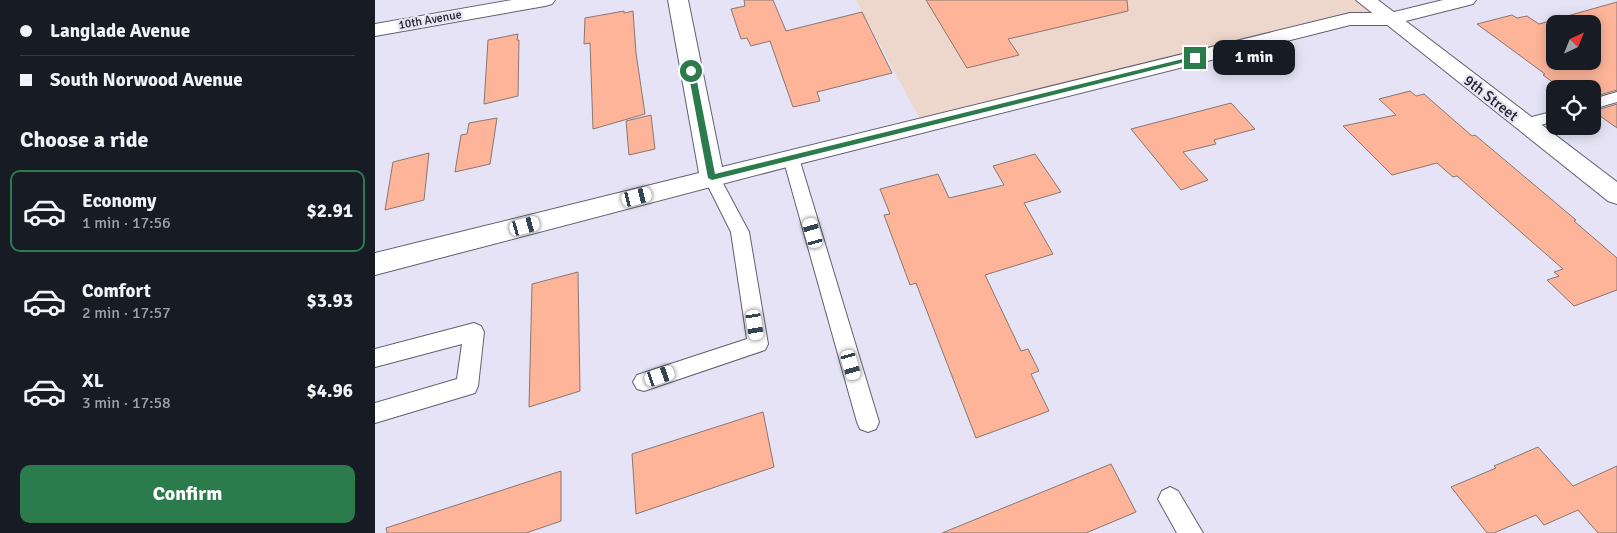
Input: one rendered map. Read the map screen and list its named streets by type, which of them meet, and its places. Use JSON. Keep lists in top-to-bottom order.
{
  "streets": {
    "street": ["10th Avenue", "9th Street"]
  },
  "north": "top right",
  "page": {
    "banner": ["Langlade Avenue", "South Norwood Avenue"],
    "bubble": "1 min",
    "heading": "Choose a ride",
    "list": [
      {
        "name": "Economy",
        "note": "1 min · 17:56",
        "value": "$2.91"
      },
      {
        "name": "Comfort",
        "note": "2 min · 17:57",
        "value": "$3.93"
      },
      {
        "name": "XL",
        "note": "3 min · 17:58",
        "value": "$4.96"
      }
    ],
    "buttons": "Confirm"
  }
}
